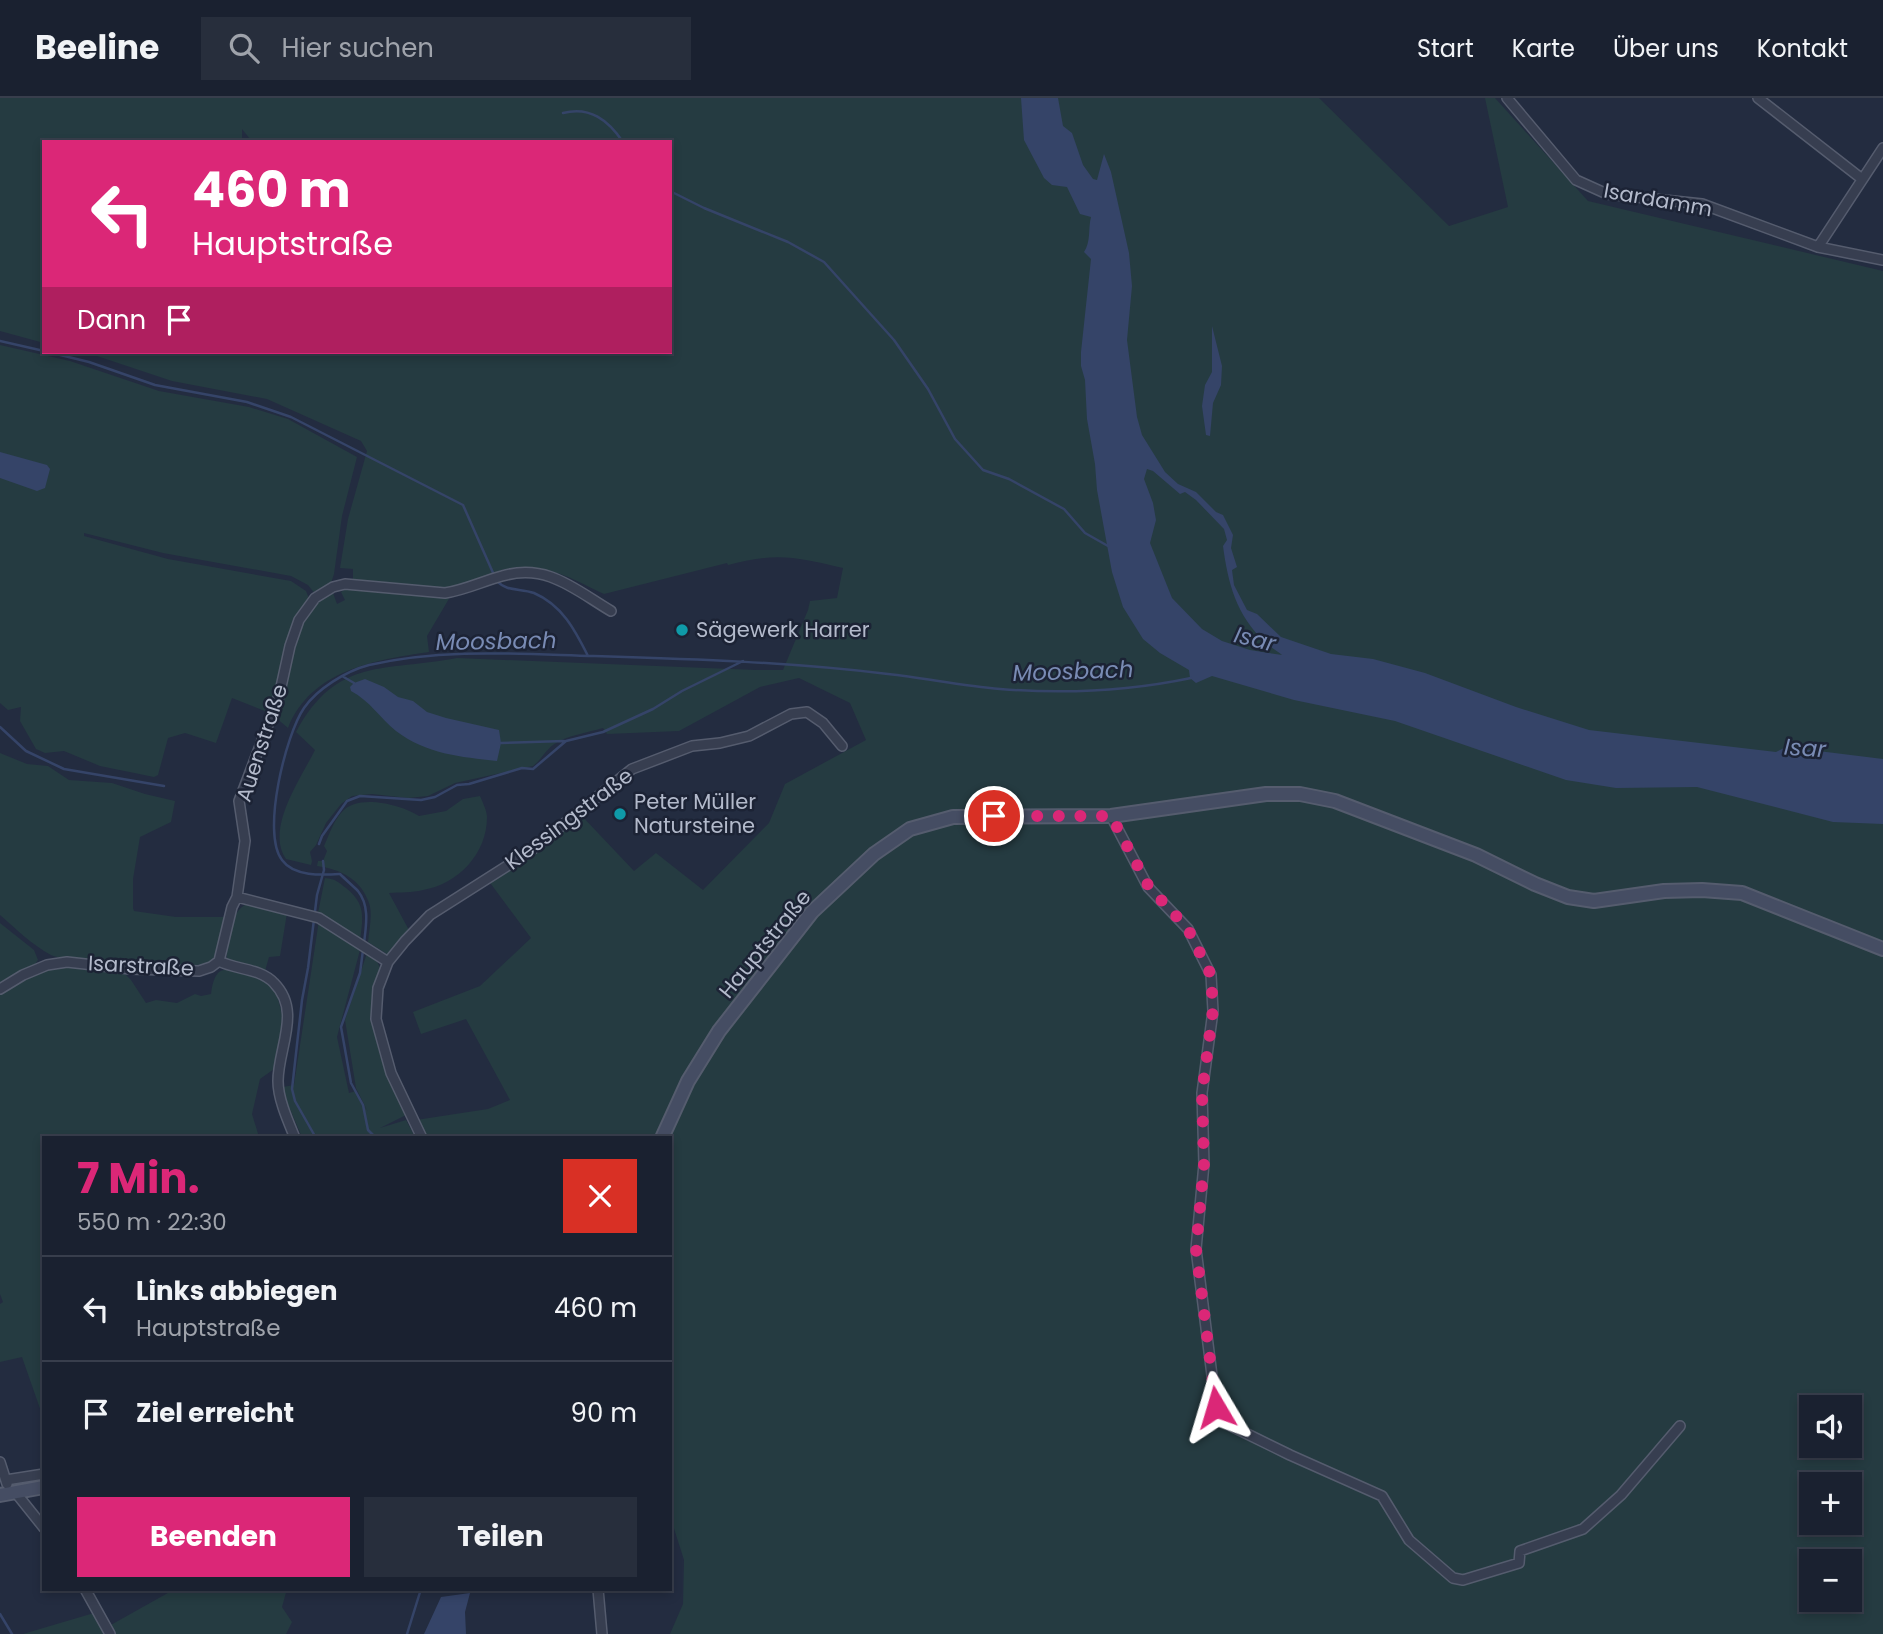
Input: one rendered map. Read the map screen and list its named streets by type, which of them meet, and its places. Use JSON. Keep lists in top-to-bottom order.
{
  "streets": {
    "main road": ["Hauptstraße"],
    "street": [
      "Isardamm",
      "Auenstraße",
      "Klessingstraße",
      "Isarstraße"
    ]
  },
  "crossings": [
    ["Auenstraße", "Isarstraße"]
  ],
  "water": ["Isar", "Moosbach"],
  "places": ["Sägewerk Harrer", "Peter Müller Natursteine"],
  "page": {
    "header": "Beeline",
    "search": "Hier suchen",
    "nav": [
      "Start",
      "Karte",
      "Über uns",
      "Kontakt"
    ],
    "turn": ["460 m", "Hauptstraße"],
    "then": "Dann",
    "heading": ["7 Min.", "550 m · 22:30"],
    "list": [
      {
        "name": "Links abbiegen",
        "note": "Hauptstraße",
        "value": "460 m"
      },
      {
        "name": "Ziel erreicht",
        "value": "90 m"
      }
    ],
    "map_buttons": ["+", "−"],
    "buttons": ["Beenden", "Teilen"]
  }
}
